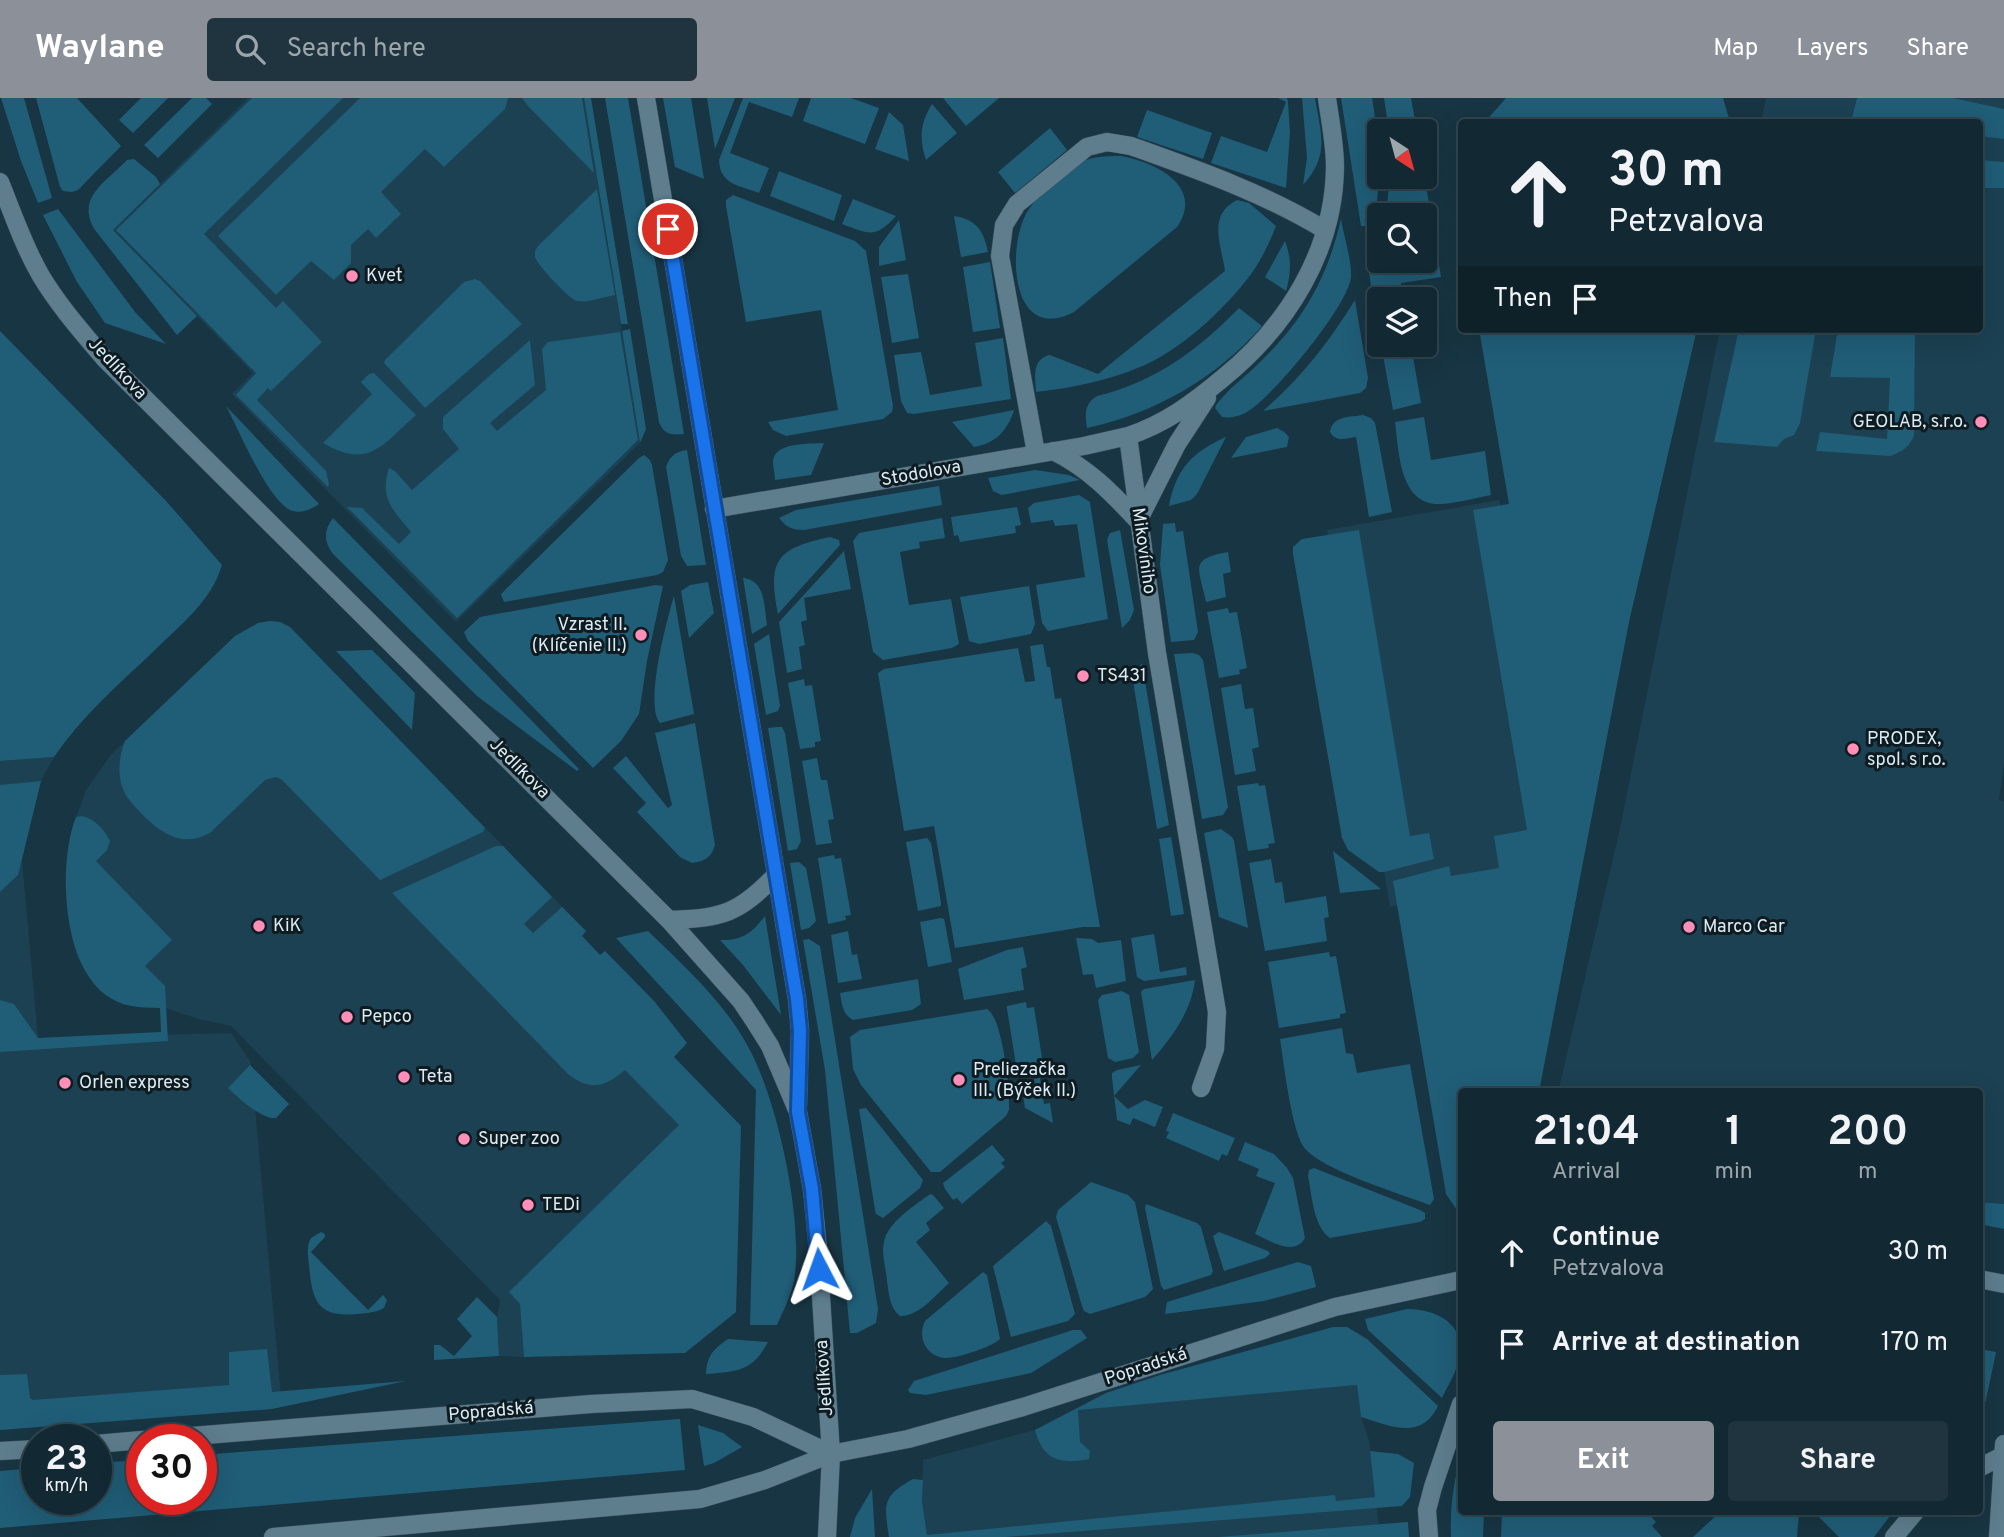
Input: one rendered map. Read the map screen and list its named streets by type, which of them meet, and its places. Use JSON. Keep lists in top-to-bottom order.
{
  "streets": {
    "street": [
      "Jedlíkova",
      "Stodolova",
      "Mikovíniho",
      "Popradská"
    ]
  },
  "crossings": [
    ["Jedlíkova", "Popradská"],
    ["Stodolova", "Mikovíniho"]
  ],
  "places": [
    "Kvet",
    "GEOLAB, s.r.o.",
    "Vzrast II. (Klíčenie II.)",
    "TS431",
    "PRODEX, spol. s r.o.",
    "KiK",
    "Marco Car",
    "Pepco",
    "Teta",
    "Preliezačka III. (Býček II.)",
    "Orlen express",
    "Super zoo",
    "TEDi"
  ],
  "north": "bottom right",
  "page": {
    "header": "Waylane",
    "search": "Search here",
    "nav": ["Map", "Layers", "Share"],
    "turn": ["30 m", "Petzvalova"],
    "then": "Then",
    "eta": [
      "21:04",
      "Arrival",
      "1",
      "min",
      "200",
      "m"
    ],
    "list": [
      {
        "name": "Continue",
        "note": "Petzvalova",
        "value": "30 m"
      },
      {
        "name": "Arrive at destination",
        "value": "170 m"
      }
    ],
    "buttons": ["Exit", "Share"],
    "speed": "23 km/h",
    "limit": "30"
  }
}
